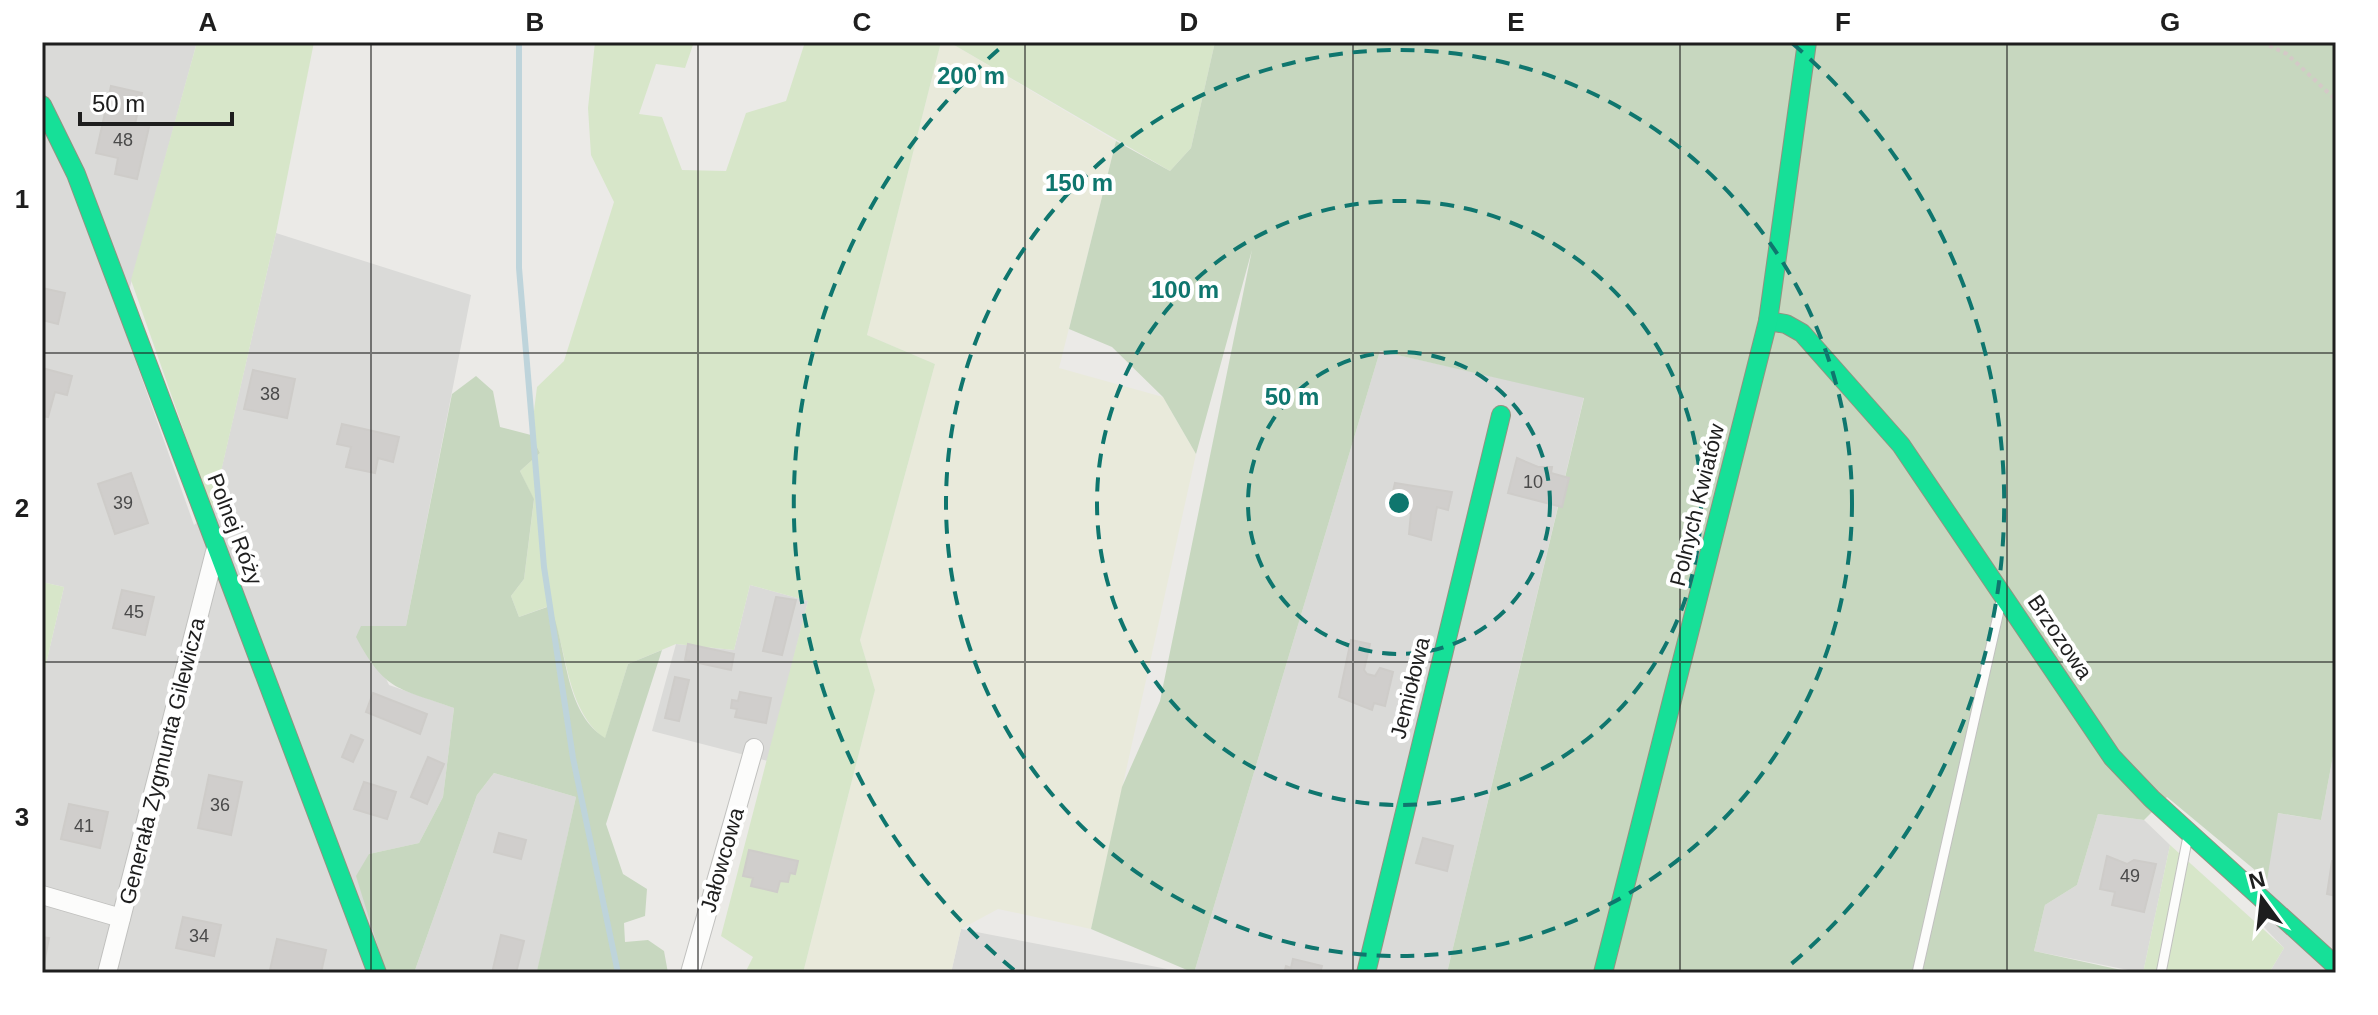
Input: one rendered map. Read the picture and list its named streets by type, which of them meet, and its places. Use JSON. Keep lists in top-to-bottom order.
{
  "streets": {
    "street": [
      "Polnych Kwiatów",
      "Polnej Róży",
      "Brzozowa",
      "Jemiołowa",
      "Generała Zygmunta Gilewicza",
      "Jałowcowa"
    ]
  },
  "crossings": [
    ["Polnych Kwiatów", "Brzozowa"],
    ["Polnej Róży", "Generała Zygmunta Gilewicza"]
  ],
  "house_numbers": [
    "48",
    "38",
    "10",
    "39",
    "45",
    "36",
    "41",
    "49",
    "34"
  ],
  "scale_bar": "50 m",
  "north": "top",
  "grid": {
    "columns": [
      "A",
      "B",
      "C",
      "D",
      "E",
      "F",
      "G"
    ],
    "rows": ["1", "2", "3"]
  },
  "rings": [
    "200 m",
    "150 m",
    "100 m",
    "50 m"
  ]
}
